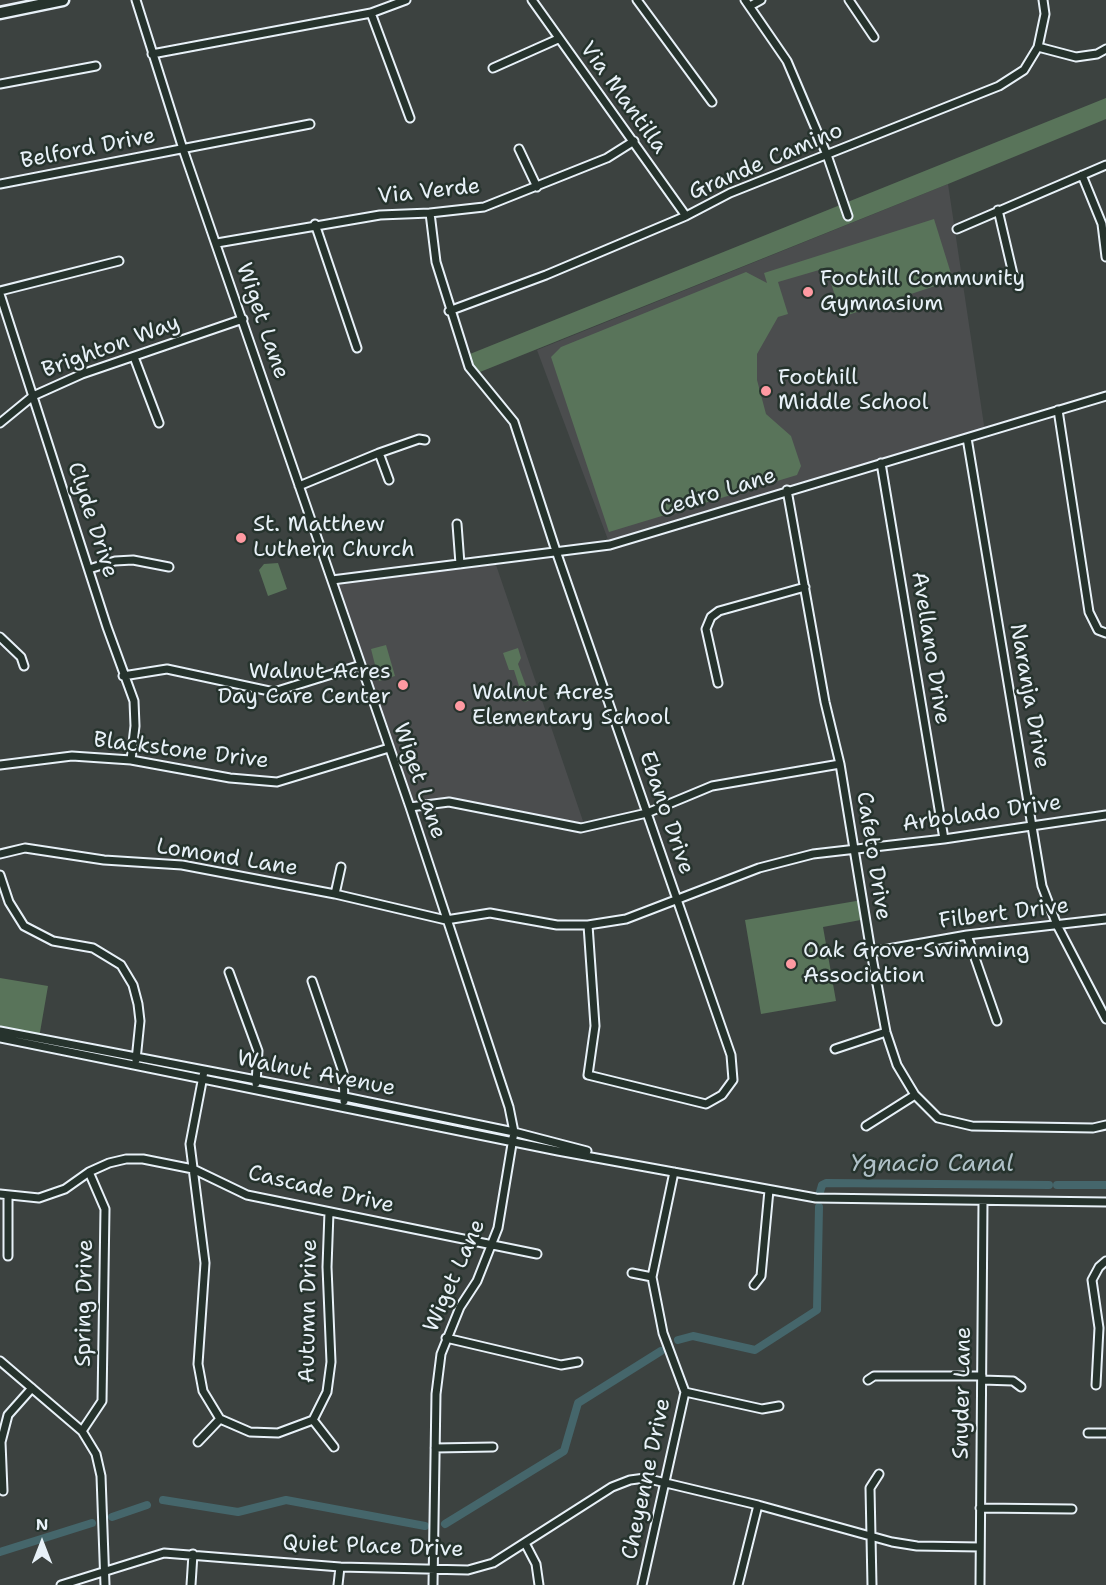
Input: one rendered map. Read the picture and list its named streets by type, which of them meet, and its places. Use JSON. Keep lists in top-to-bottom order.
{
  "streets": {
    "street": [
      "Via Mantilla",
      "Belford Drive",
      "Grande Camino",
      "Via Verde",
      "Wiget Lane",
      "Brighton Way",
      "Cedro Lane",
      "Clyde Drive",
      "Avellano Drive",
      "Naranja Drive",
      "Blackstone Drive",
      "Ebano Drive",
      "Arbolado Drive",
      "Cafeto Drive",
      "Lomond Lane",
      "Filbert Drive",
      "Walnut Avenue",
      "Cascade Drive",
      "Spring Drive",
      "Autumn Drive",
      "Snyder Lane",
      "Cheyenne Drive",
      "Quiet Place Drive"
    ]
  },
  "crossings": [
    ["Via Mantilla", "Grande Camino"],
    ["Via Mantilla", "Via Verde"],
    ["Belford Drive", "Wiget Lane"],
    ["Grande Camino", "Ebano Drive"],
    ["Via Verde", "Wiget Lane"],
    ["Via Verde", "Ebano Drive"],
    ["Wiget Lane", "Brighton Way"],
    ["Wiget Lane", "Cedro Lane"],
    ["Wiget Lane", "Blackstone Drive"],
    ["Wiget Lane", "Arbolado Drive"],
    ["Wiget Lane", "Lomond Lane"],
    ["Wiget Lane", "Walnut Avenue"],
    ["Wiget Lane", "Cascade Drive"],
    ["Wiget Lane", "Quiet Place Drive"],
    ["Brighton Way", "Clyde Drive"],
    ["Cedro Lane", "Avellano Drive"],
    ["Cedro Lane", "Naranja Drive"],
    ["Cedro Lane", "Ebano Drive"],
    ["Cedro Lane", "Cafeto Drive"],
    ["Clyde Drive", "Blackstone Drive"],
    ["Avellano Drive", "Arbolado Drive"],
    ["Naranja Drive", "Arbolado Drive"],
    ["Naranja Drive", "Filbert Drive"],
    ["Ebano Drive", "Arbolado Drive"],
    ["Arbolado Drive", "Cafeto Drive"],
    ["Arbolado Drive", "Lomond Lane"],
    ["Cafeto Drive", "Filbert Drive"],
    ["Walnut Avenue", "Snyder Lane"],
    ["Walnut Avenue", "Cheyenne Drive"],
    ["Cascade Drive", "Spring Drive"],
    ["Cascade Drive", "Autumn Drive"],
    ["Snyder Lane", "Quiet Place Drive"],
    ["Cheyenne Drive", "Quiet Place Drive"]
  ],
  "water": ["Ygnacio Canal"],
  "places": [
    "Foothill Community Gymnasium",
    "Foothill Middle School",
    "St. Matthew Luthern Church",
    "Walnut Acres Day Care Center",
    "Walnut Acres Elementary School",
    "Oak Grove Swimming Association"
  ],
  "north": "top"
}
